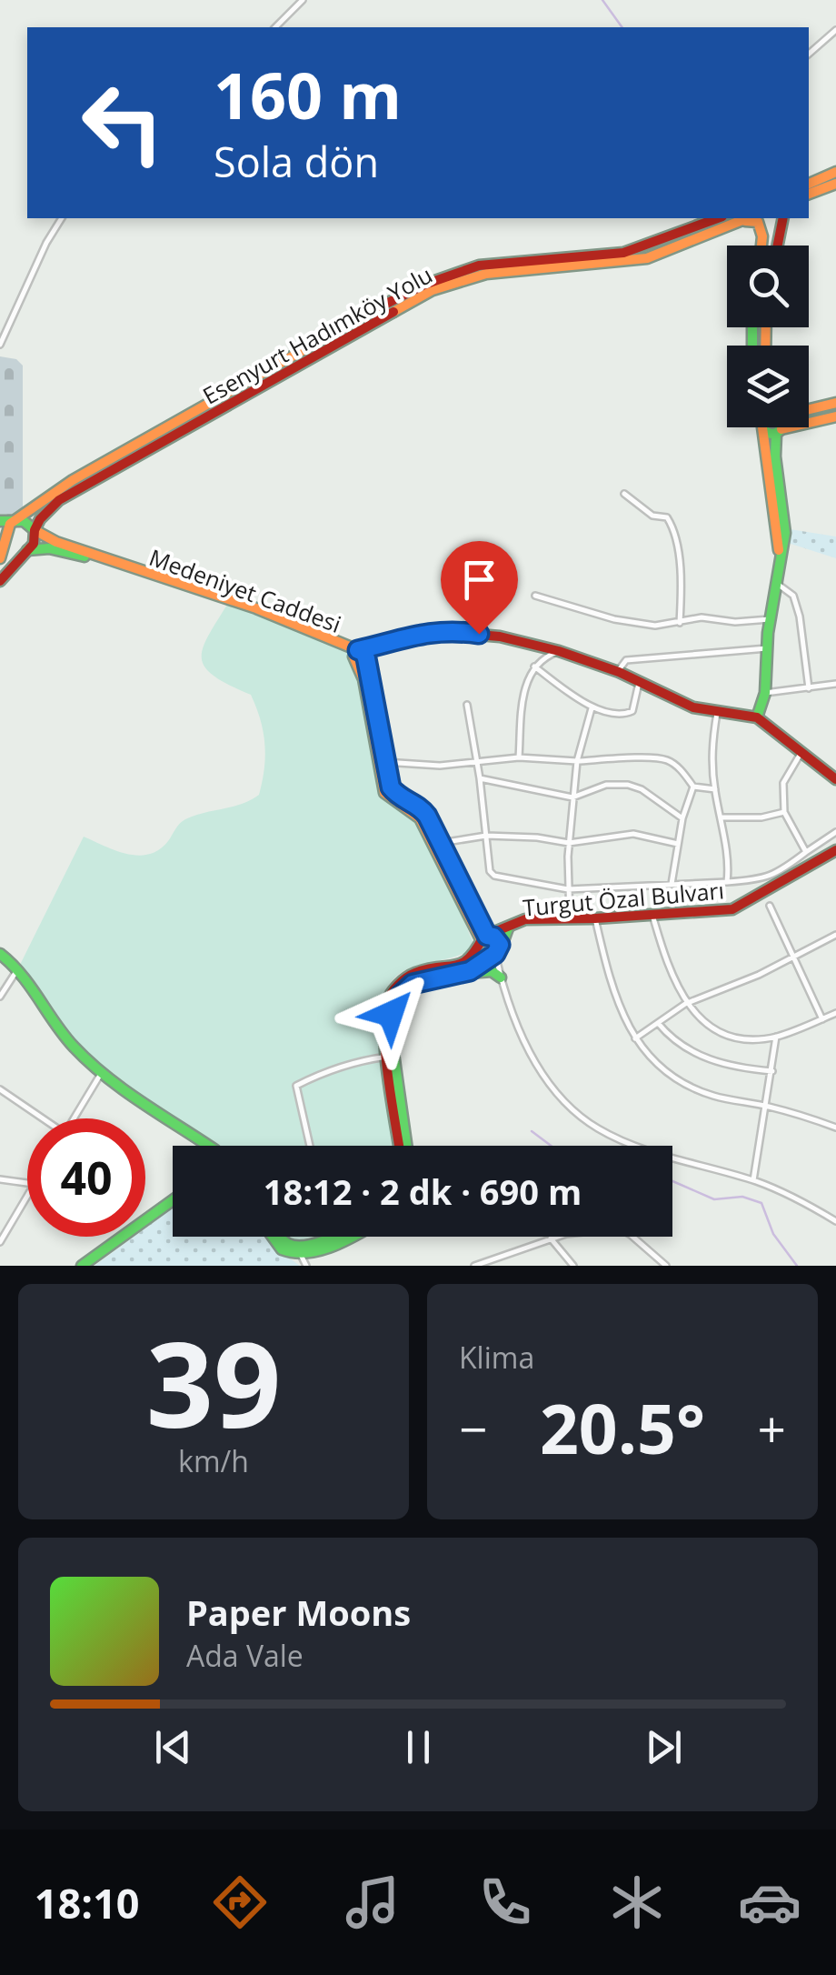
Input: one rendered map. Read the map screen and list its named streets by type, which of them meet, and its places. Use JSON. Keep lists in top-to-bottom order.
{
  "streets": {
    "street": ["Esenyurt Hadımköy Yolu", "Medeniyet Caddesi", "Turgut Özal Bulvarı"]
  },
  "page": {
    "turn": ["160 m", "Sola dön"],
    "limit": "40",
    "trip": "18:12 · 2 dk · 690 m",
    "tile": [
      ["39", "km/h"],
      "Klima"
    ],
    "heat": ["−", "20.5°", "+"],
    "song": ["Paper Moons", "Ada Vale"],
    "tabs": "18:10"
  }
}
